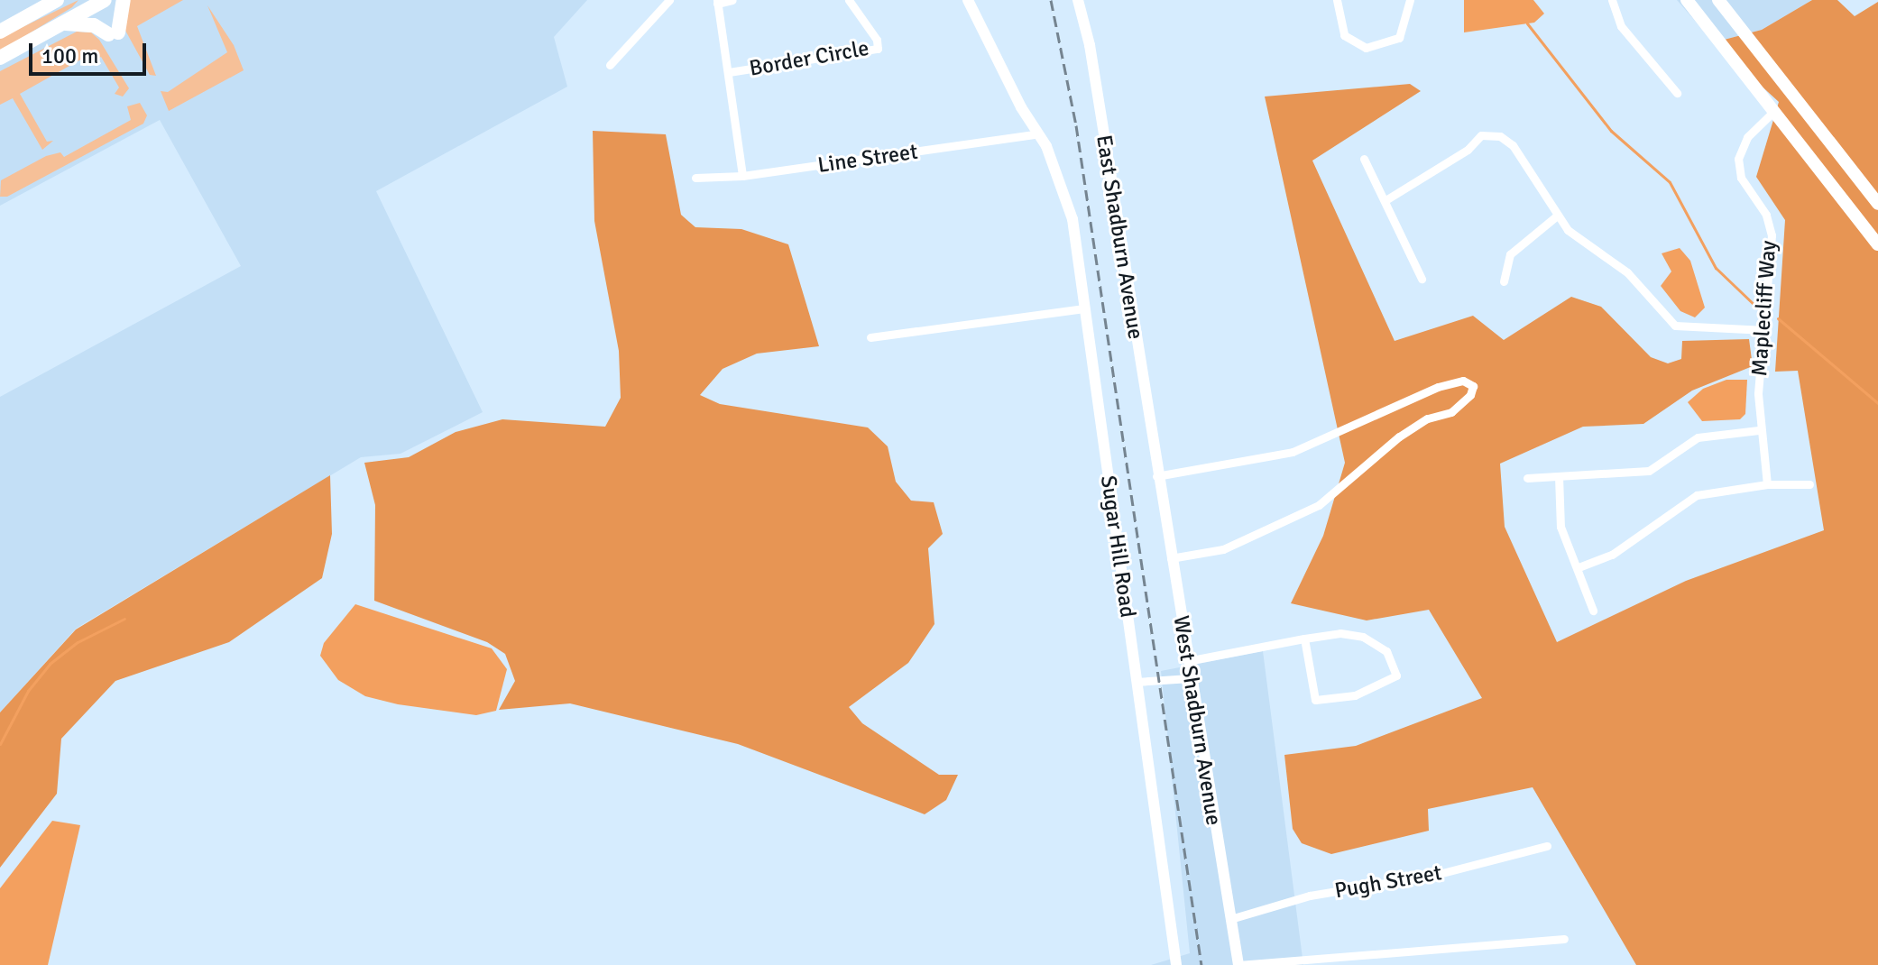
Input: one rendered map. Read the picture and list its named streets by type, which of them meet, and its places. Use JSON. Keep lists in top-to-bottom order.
{
  "streets": {
    "street": [
      "Border Circle",
      "Line Street",
      "East Shadburn Avenue",
      "Maplecliff Way",
      "Sugar Hill Road",
      "West Shadburn Avenue",
      "Pugh Street"
    ]
  },
  "crossings": [
    ["Line Street", "Sugar Hill Road"],
    ["East Shadburn Avenue", "West Shadburn Avenue"],
    ["West Shadburn Avenue", "Pugh Street"]
  ],
  "scale_bar": "100 m"
}
